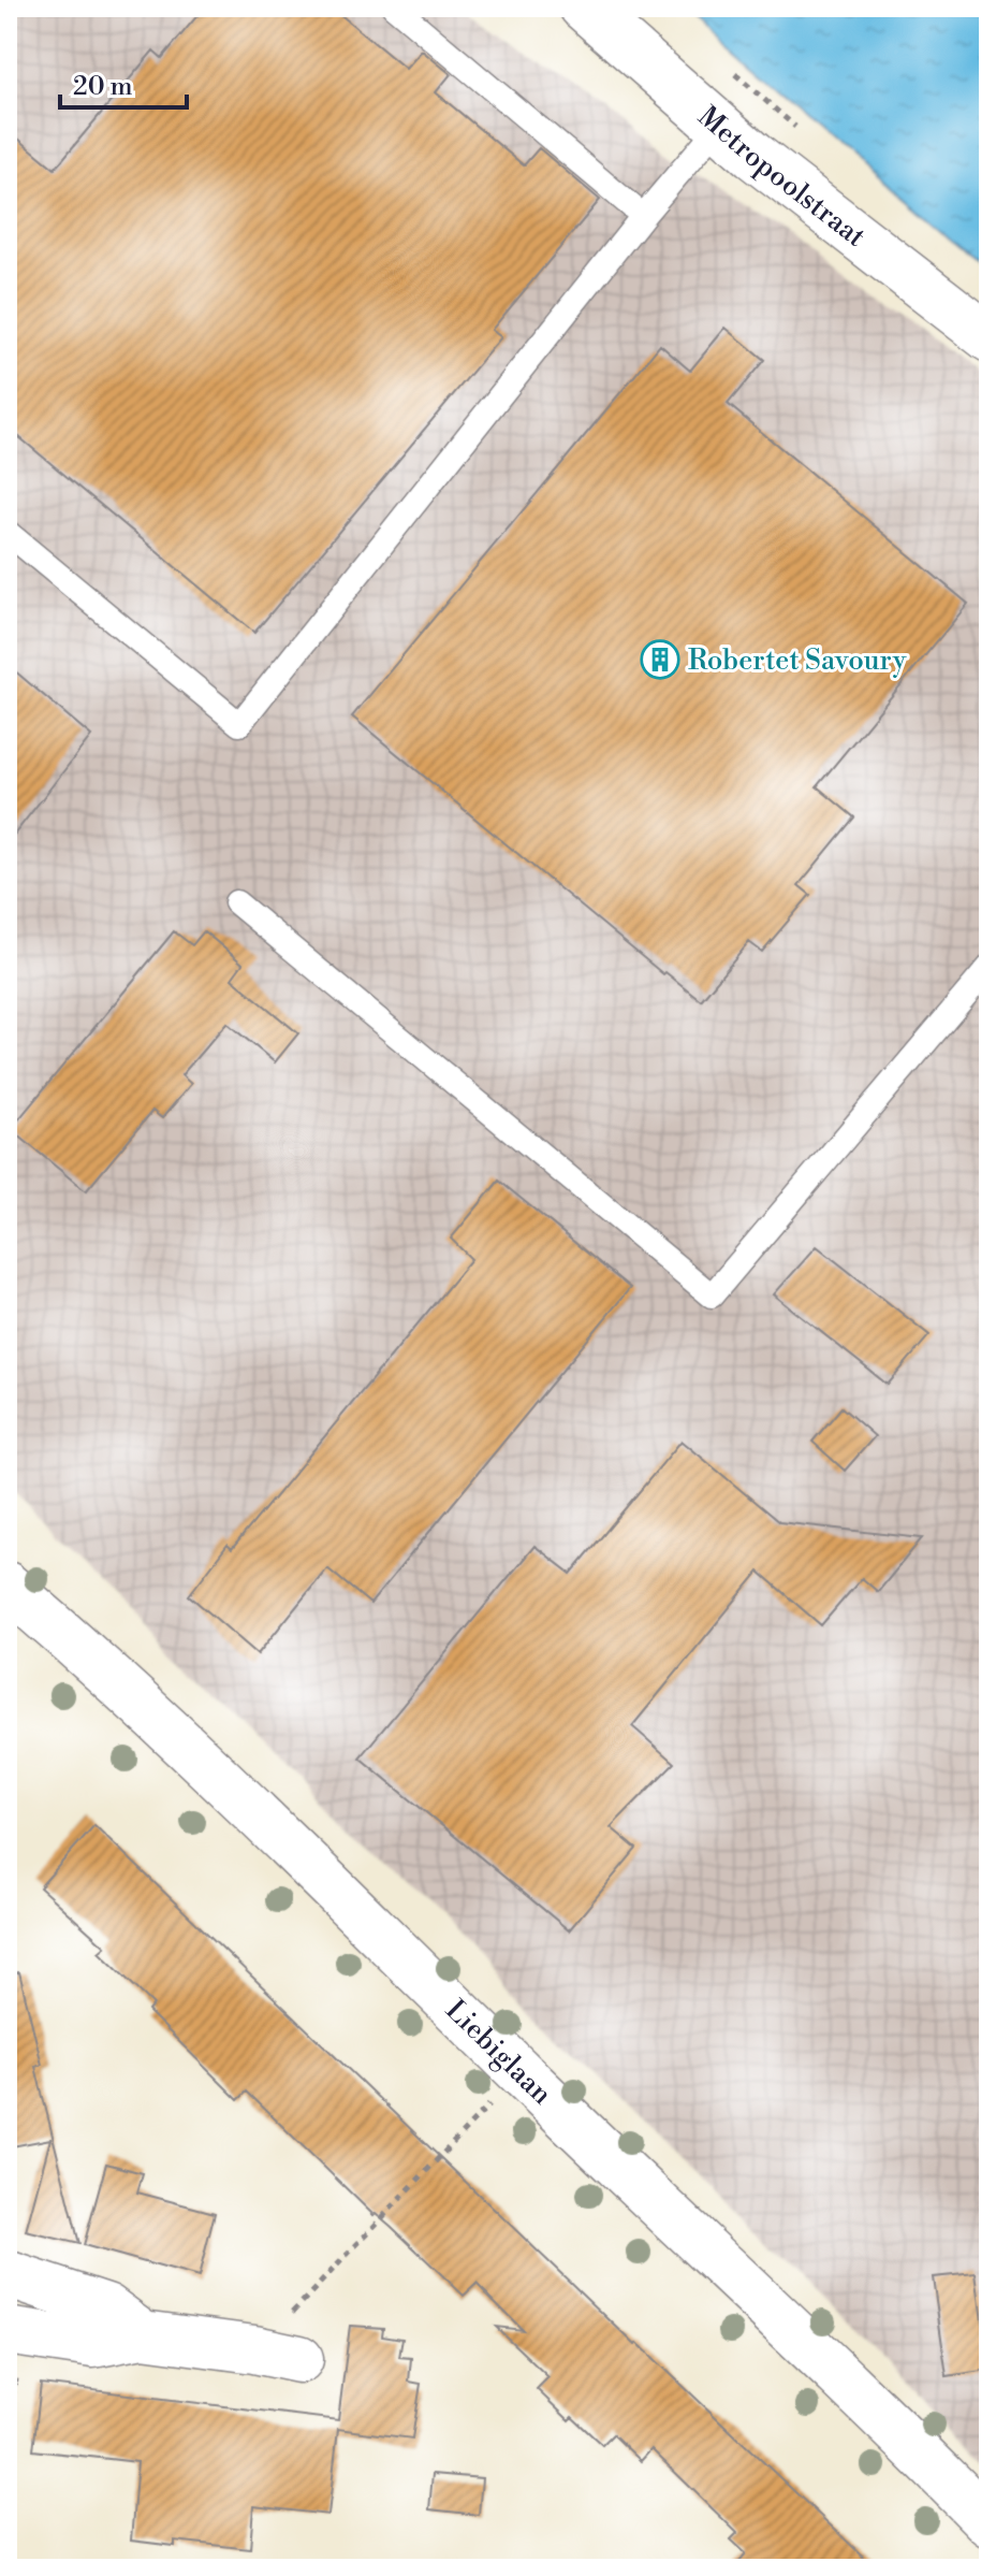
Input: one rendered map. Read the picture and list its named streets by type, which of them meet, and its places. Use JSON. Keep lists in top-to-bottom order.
{
  "streets": {
    "street": ["Metropoolstraat", "Liebiglaan"]
  },
  "places": {
    "building": ["Robertet Savoury"]
  },
  "scale_bar": "20 m"
}
